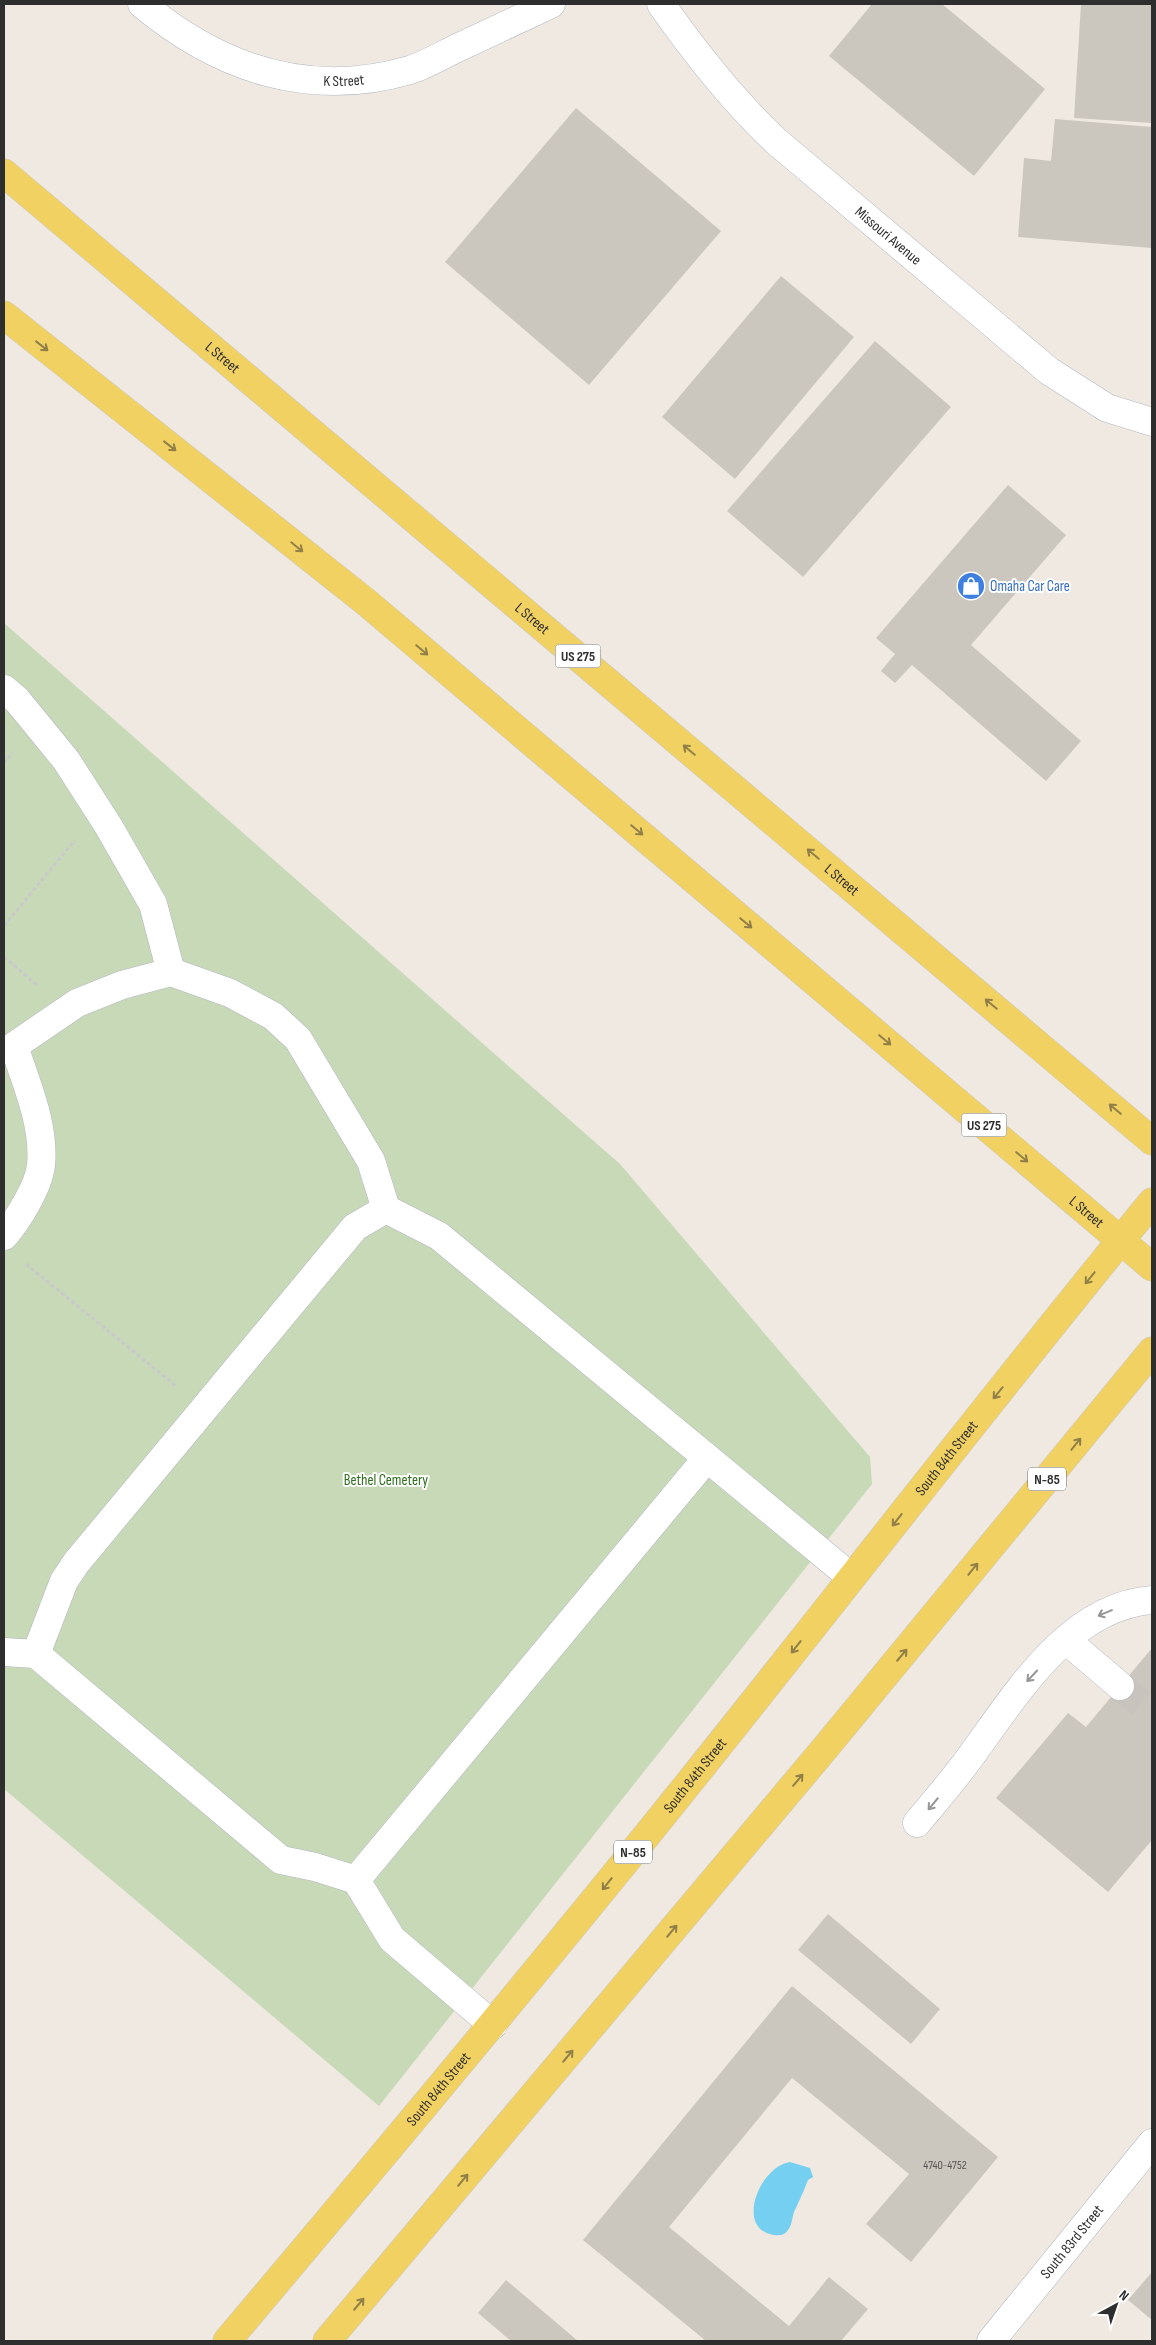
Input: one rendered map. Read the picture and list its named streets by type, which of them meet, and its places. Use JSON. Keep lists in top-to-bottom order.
{
  "streets": {
    "main road": [
      "L Street",
      "US 275",
      "South 84th Street",
      "N-85"
    ],
    "street": ["K Street", "Missouri Avenue", "South 83rd Street"]
  },
  "crossings": [
    ["L Street", "South 84th Street"]
  ],
  "parks": ["Bethel Cemetery"],
  "places": {
    "shop": ["Omaha Car Care"]
  },
  "house_numbers": ["4740-4752"],
  "north": "top right"
}
